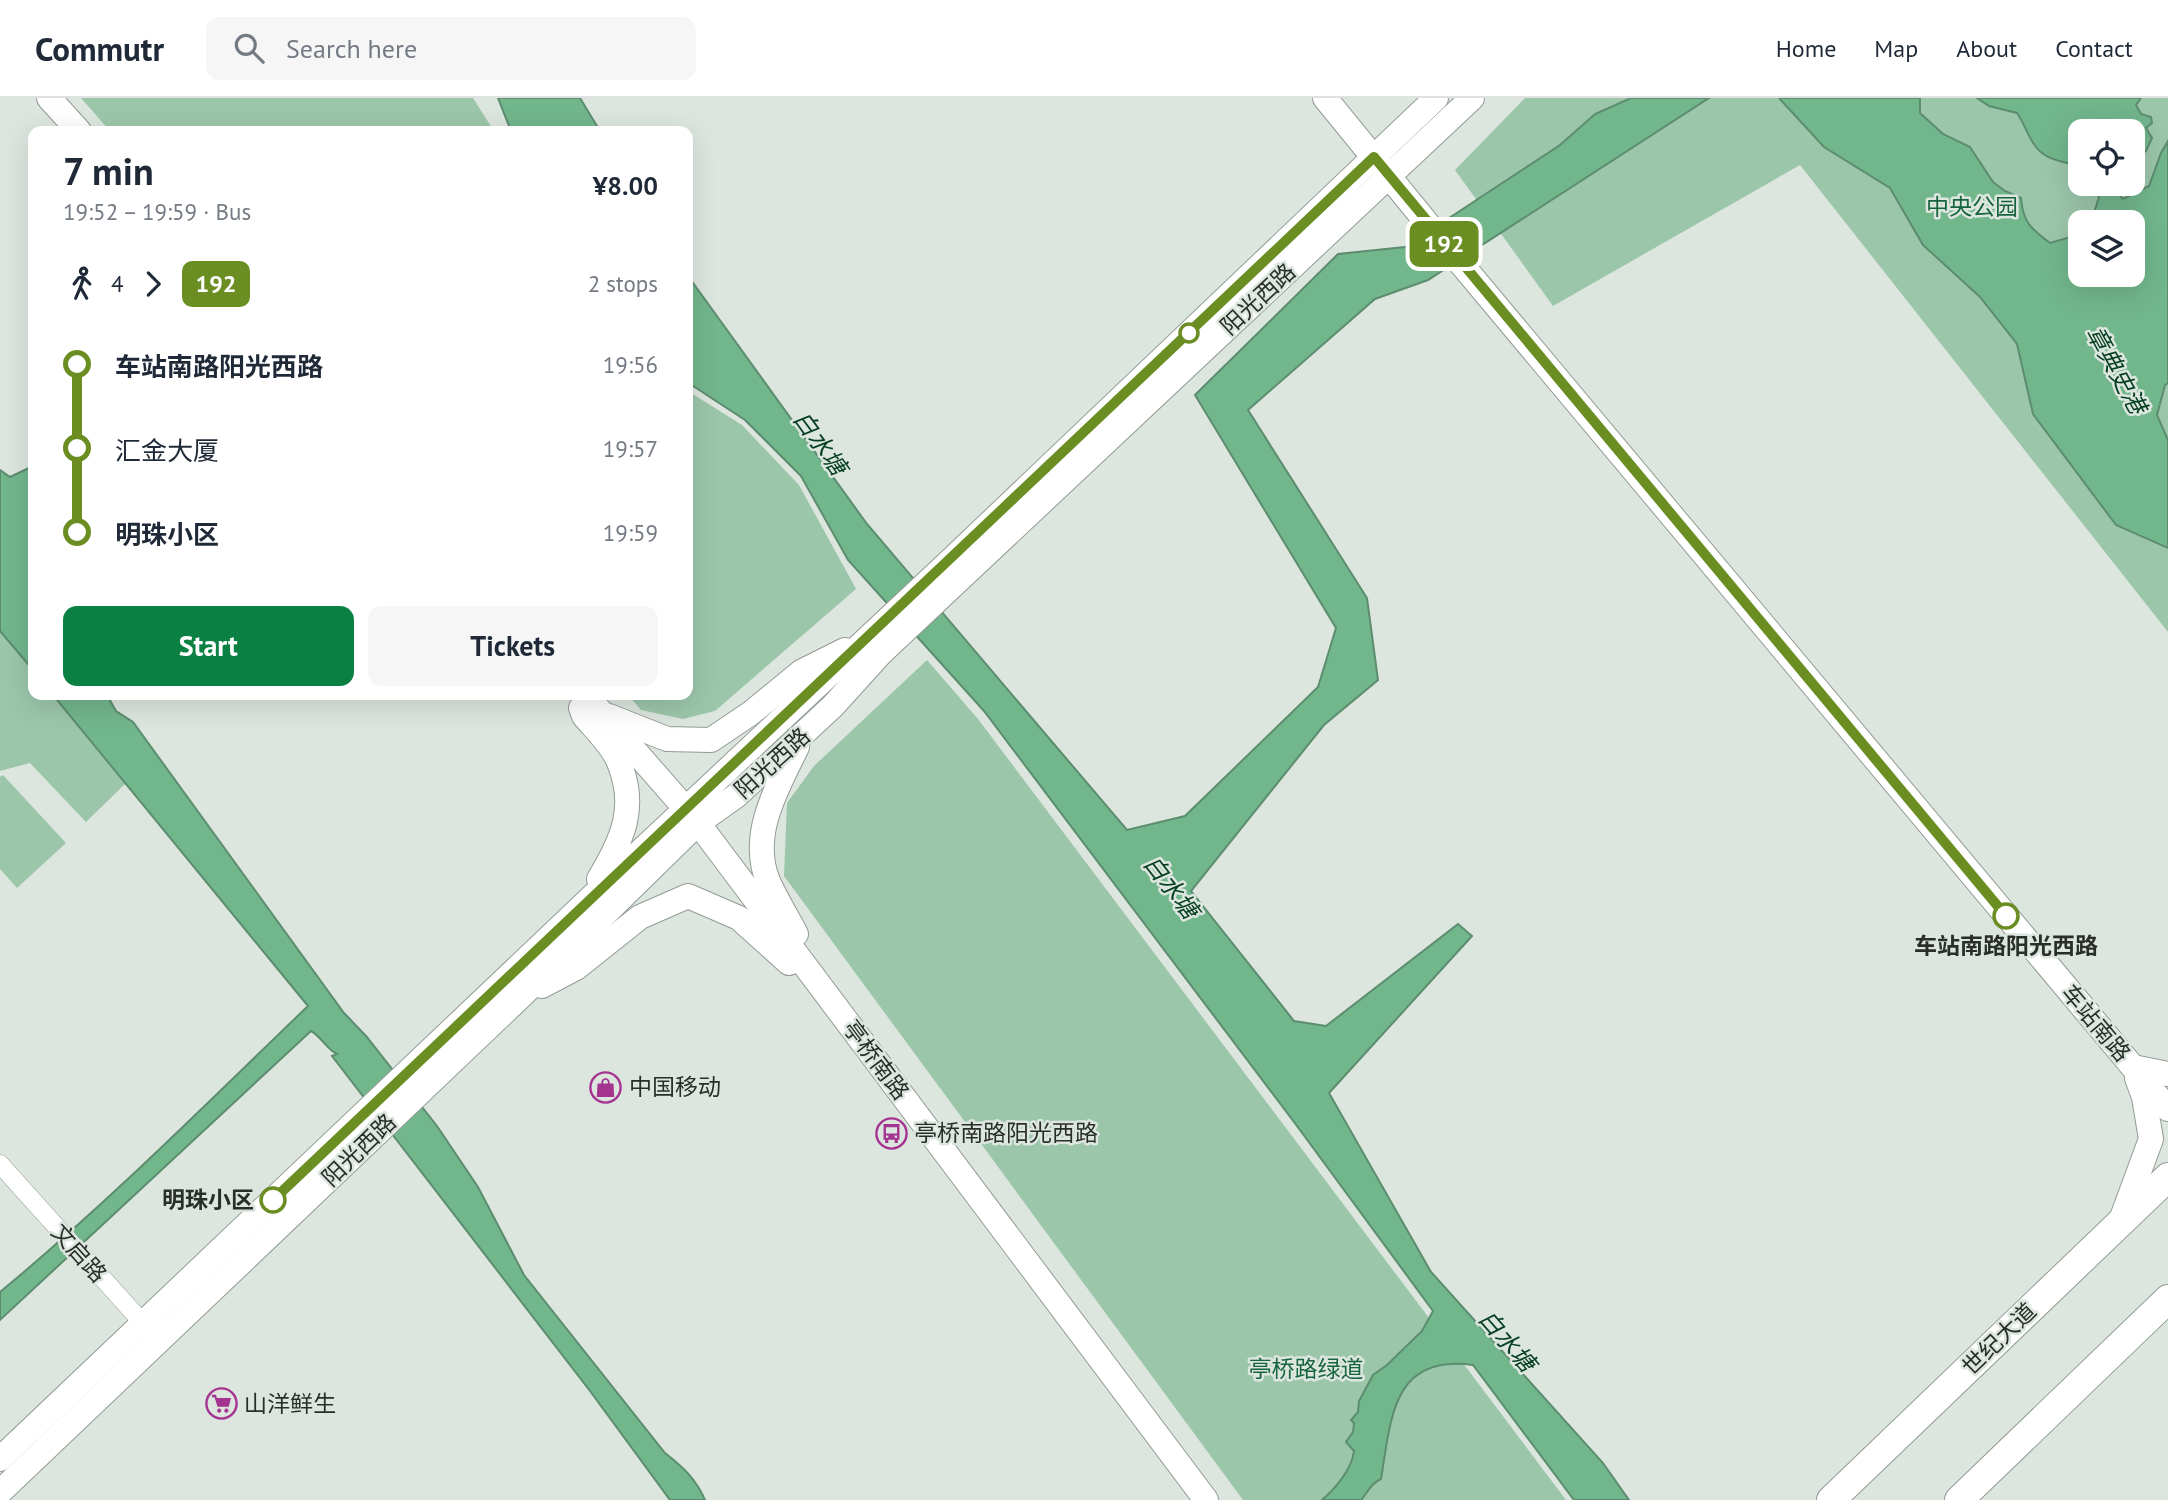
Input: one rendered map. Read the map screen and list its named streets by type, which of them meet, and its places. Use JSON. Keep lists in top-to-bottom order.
{
  "streets": {
    "main road": ["世纪大道"],
    "street": [
      "阳光西路",
      "车站南路",
      "亭桥南路",
      "文启路"
    ]
  },
  "crossings": [
    ["阳光西路", "车站南路"],
    ["阳光西路", "亭桥南路"],
    ["阳光西路", "文启路"]
  ],
  "water": ["章典史港", "白水塘"],
  "parks": ["中央公园", "亭桥路绿道"],
  "places": {
    "other": ["车站南路阳光西路", "明珠小区"],
    "shop": ["中国移动"],
    "bus stop": ["亭桥南路阳光西路"],
    "supermarket": ["山洋鲜生"]
  },
  "lines": ["bus line 192"],
  "page": {
    "header": "Commutr",
    "search": "Search here",
    "nav": [
      "Home",
      "Map",
      "About",
      "Contact"
    ],
    "on_map": "192",
    "heading": ["7 min", "19:52 – 19:59 · Bus", "¥8.00"],
    "legs": ["4", "192", "2 stops"],
    "list": [
      {
        "name": "车站南路阳光西路",
        "value": "19:56"
      },
      {
        "name": "汇金大厦",
        "value": "19:57"
      },
      {
        "name": "明珠小区",
        "value": "19:59"
      }
    ],
    "buttons": ["Start", "Tickets"]
  }
}
